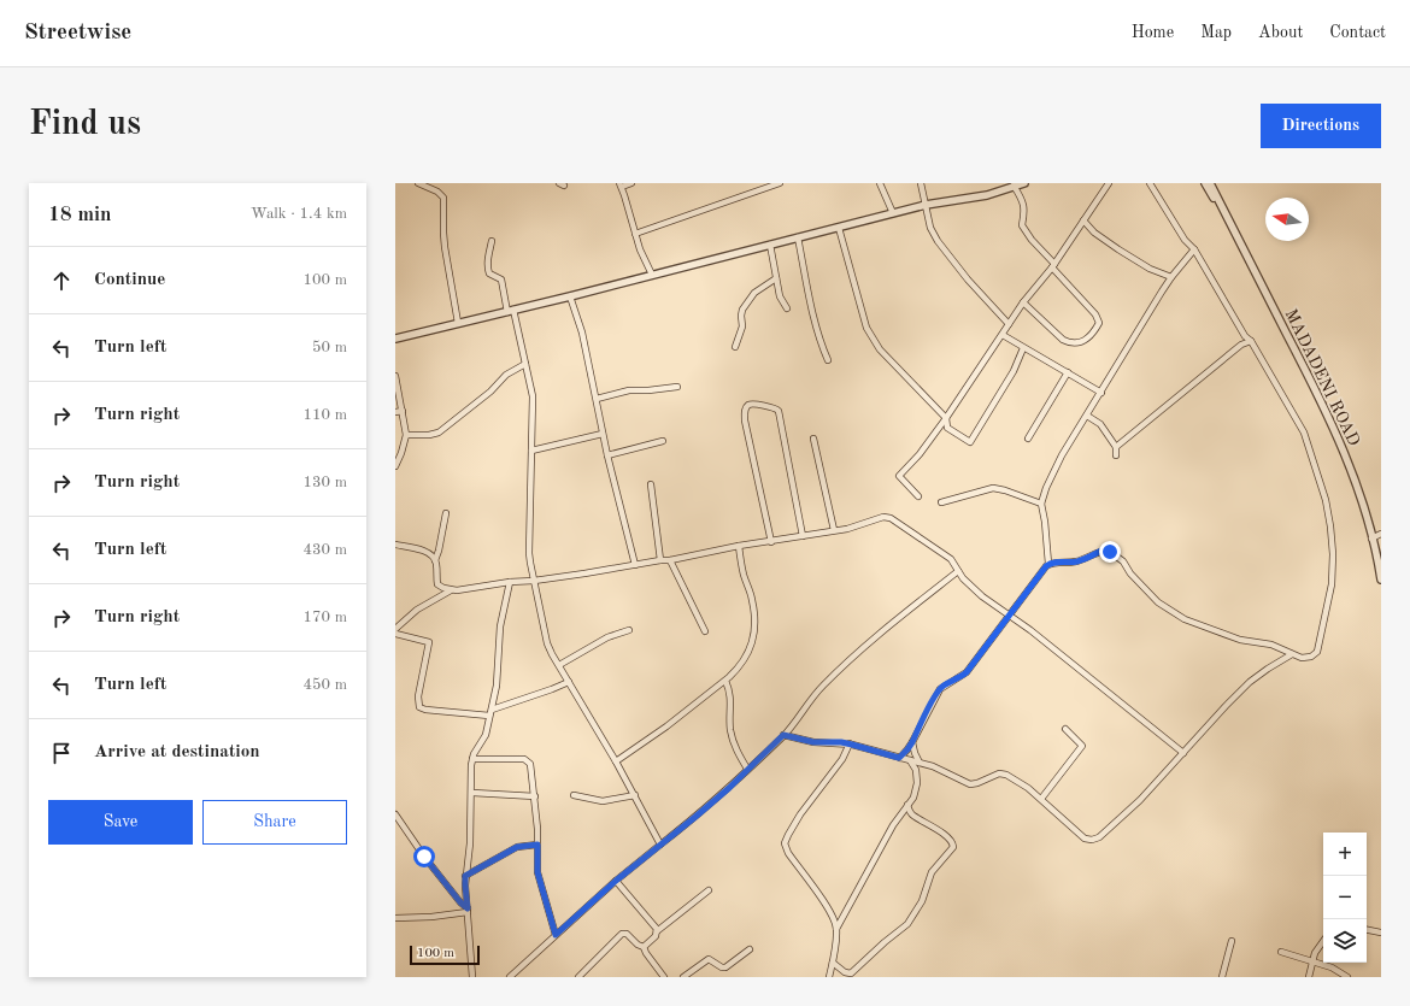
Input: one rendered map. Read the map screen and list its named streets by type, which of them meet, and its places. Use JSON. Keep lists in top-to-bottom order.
{
  "streets": {
    "street": ["MADADENI ROAD"]
  },
  "scale_bar": "100 m",
  "north": "left",
  "page": {
    "header": "Streetwise",
    "nav": [
      "Home",
      "Map",
      "About",
      "Contact"
    ],
    "buttons": [
      "Directions",
      ["Save", "Share"]
    ],
    "title": "Find us",
    "heading": ["18 min", "Walk · 1.4 km"],
    "list": [
      ["Continue", "100 m"],
      ["Turn left", "50 m"],
      ["Turn right", "110 m"],
      ["Turn right", "130 m"],
      ["Turn left", "430 m"],
      ["Turn right", "170 m"],
      ["Turn left", "450 m"],
      "Arrive at destination"
    ],
    "map_buttons": ["+", "−"],
    "scale": "100 m"
  }
}
